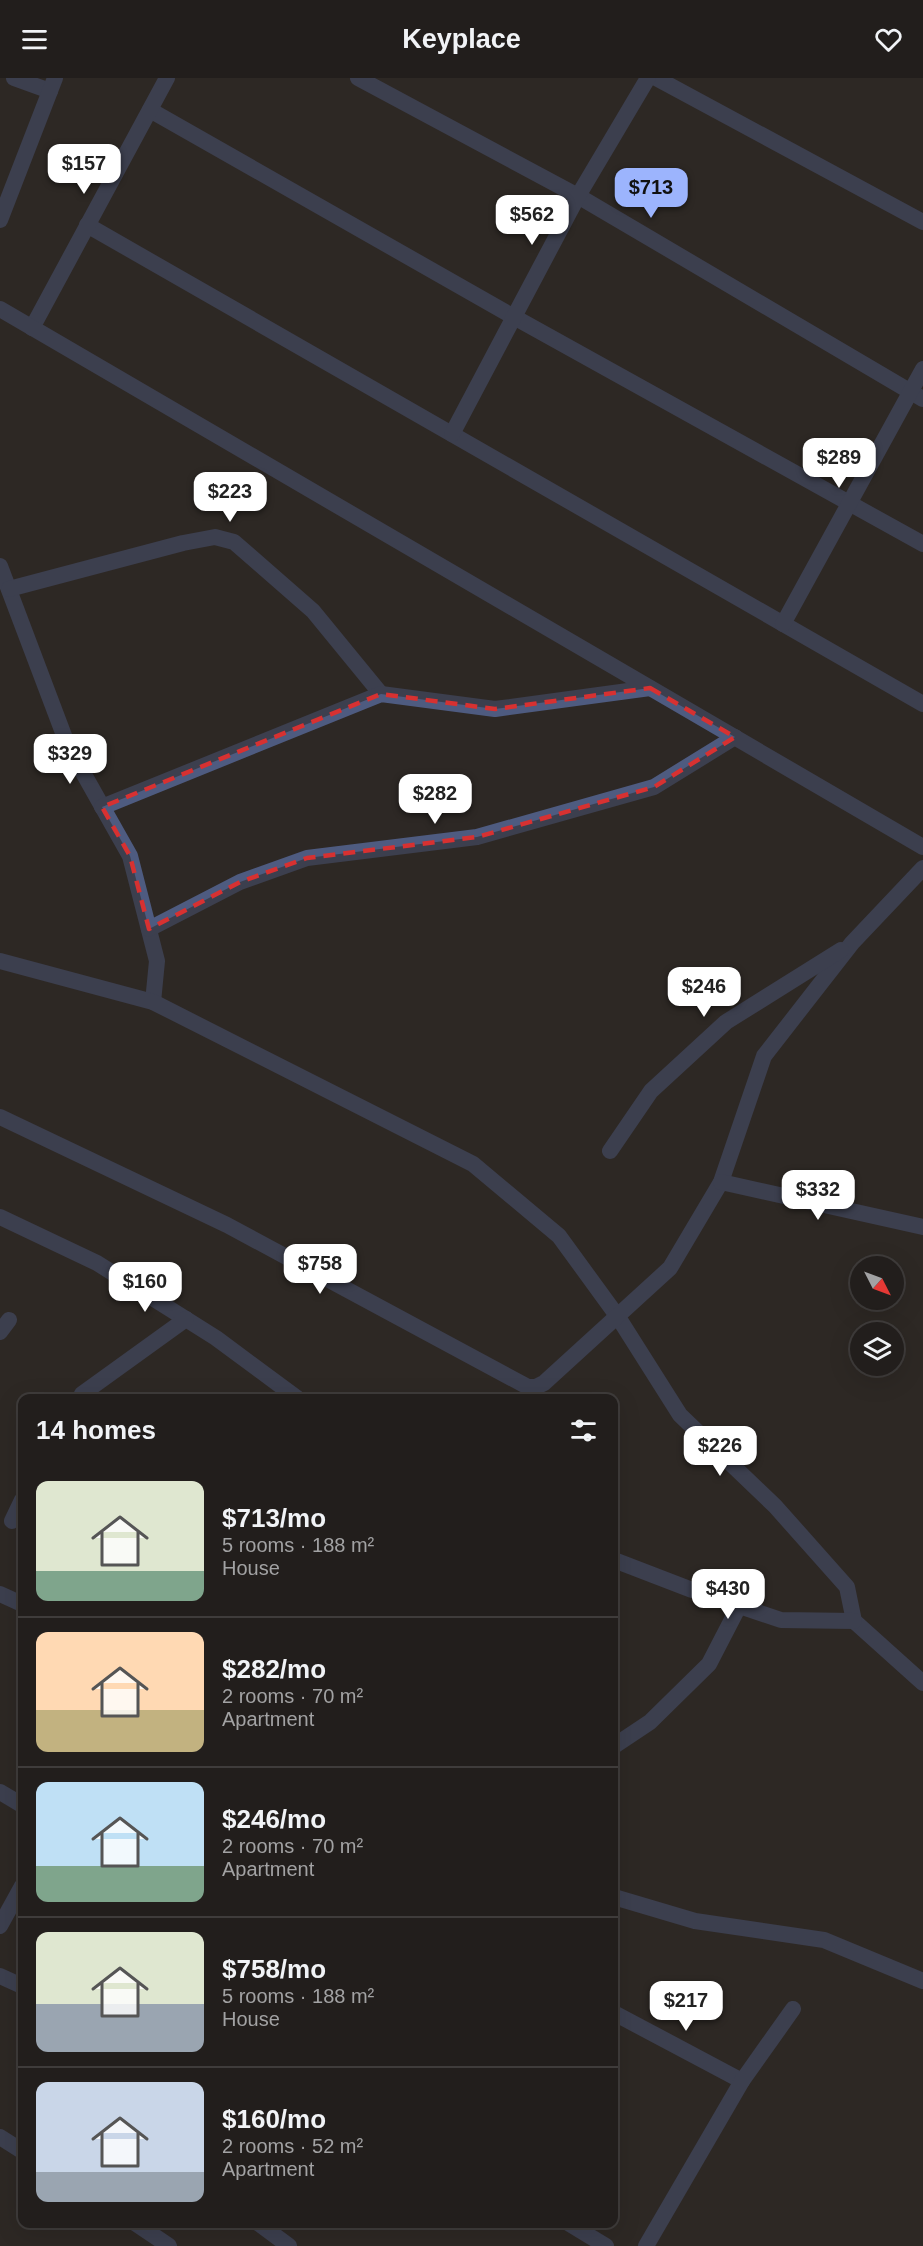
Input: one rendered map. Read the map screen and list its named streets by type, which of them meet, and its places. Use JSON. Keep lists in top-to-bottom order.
{
  "north": "bottom right",
  "page": {
    "header": "Keyplace",
    "price": [
      "$157",
      "$713",
      "$562",
      "$289",
      "$223",
      "$329",
      "$282",
      "$246",
      "$332",
      "$758",
      "$160",
      "$226",
      "$430",
      "$217"
    ],
    "heading": "14 homes",
    "list": [
      {
        "name": "$713/mo",
        "note": "5 rooms · 188 m² · House"
      },
      {
        "name": "$282/mo",
        "note": "2 rooms · 70 m² · Apartment"
      },
      {
        "name": "$246/mo",
        "note": "2 rooms · 70 m² · Apartment"
      },
      {
        "name": "$758/mo",
        "note": "5 rooms · 188 m² · House"
      },
      {
        "name": "$160/mo",
        "note": "2 rooms · 52 m² · Apartment"
      }
    ]
  }
}
